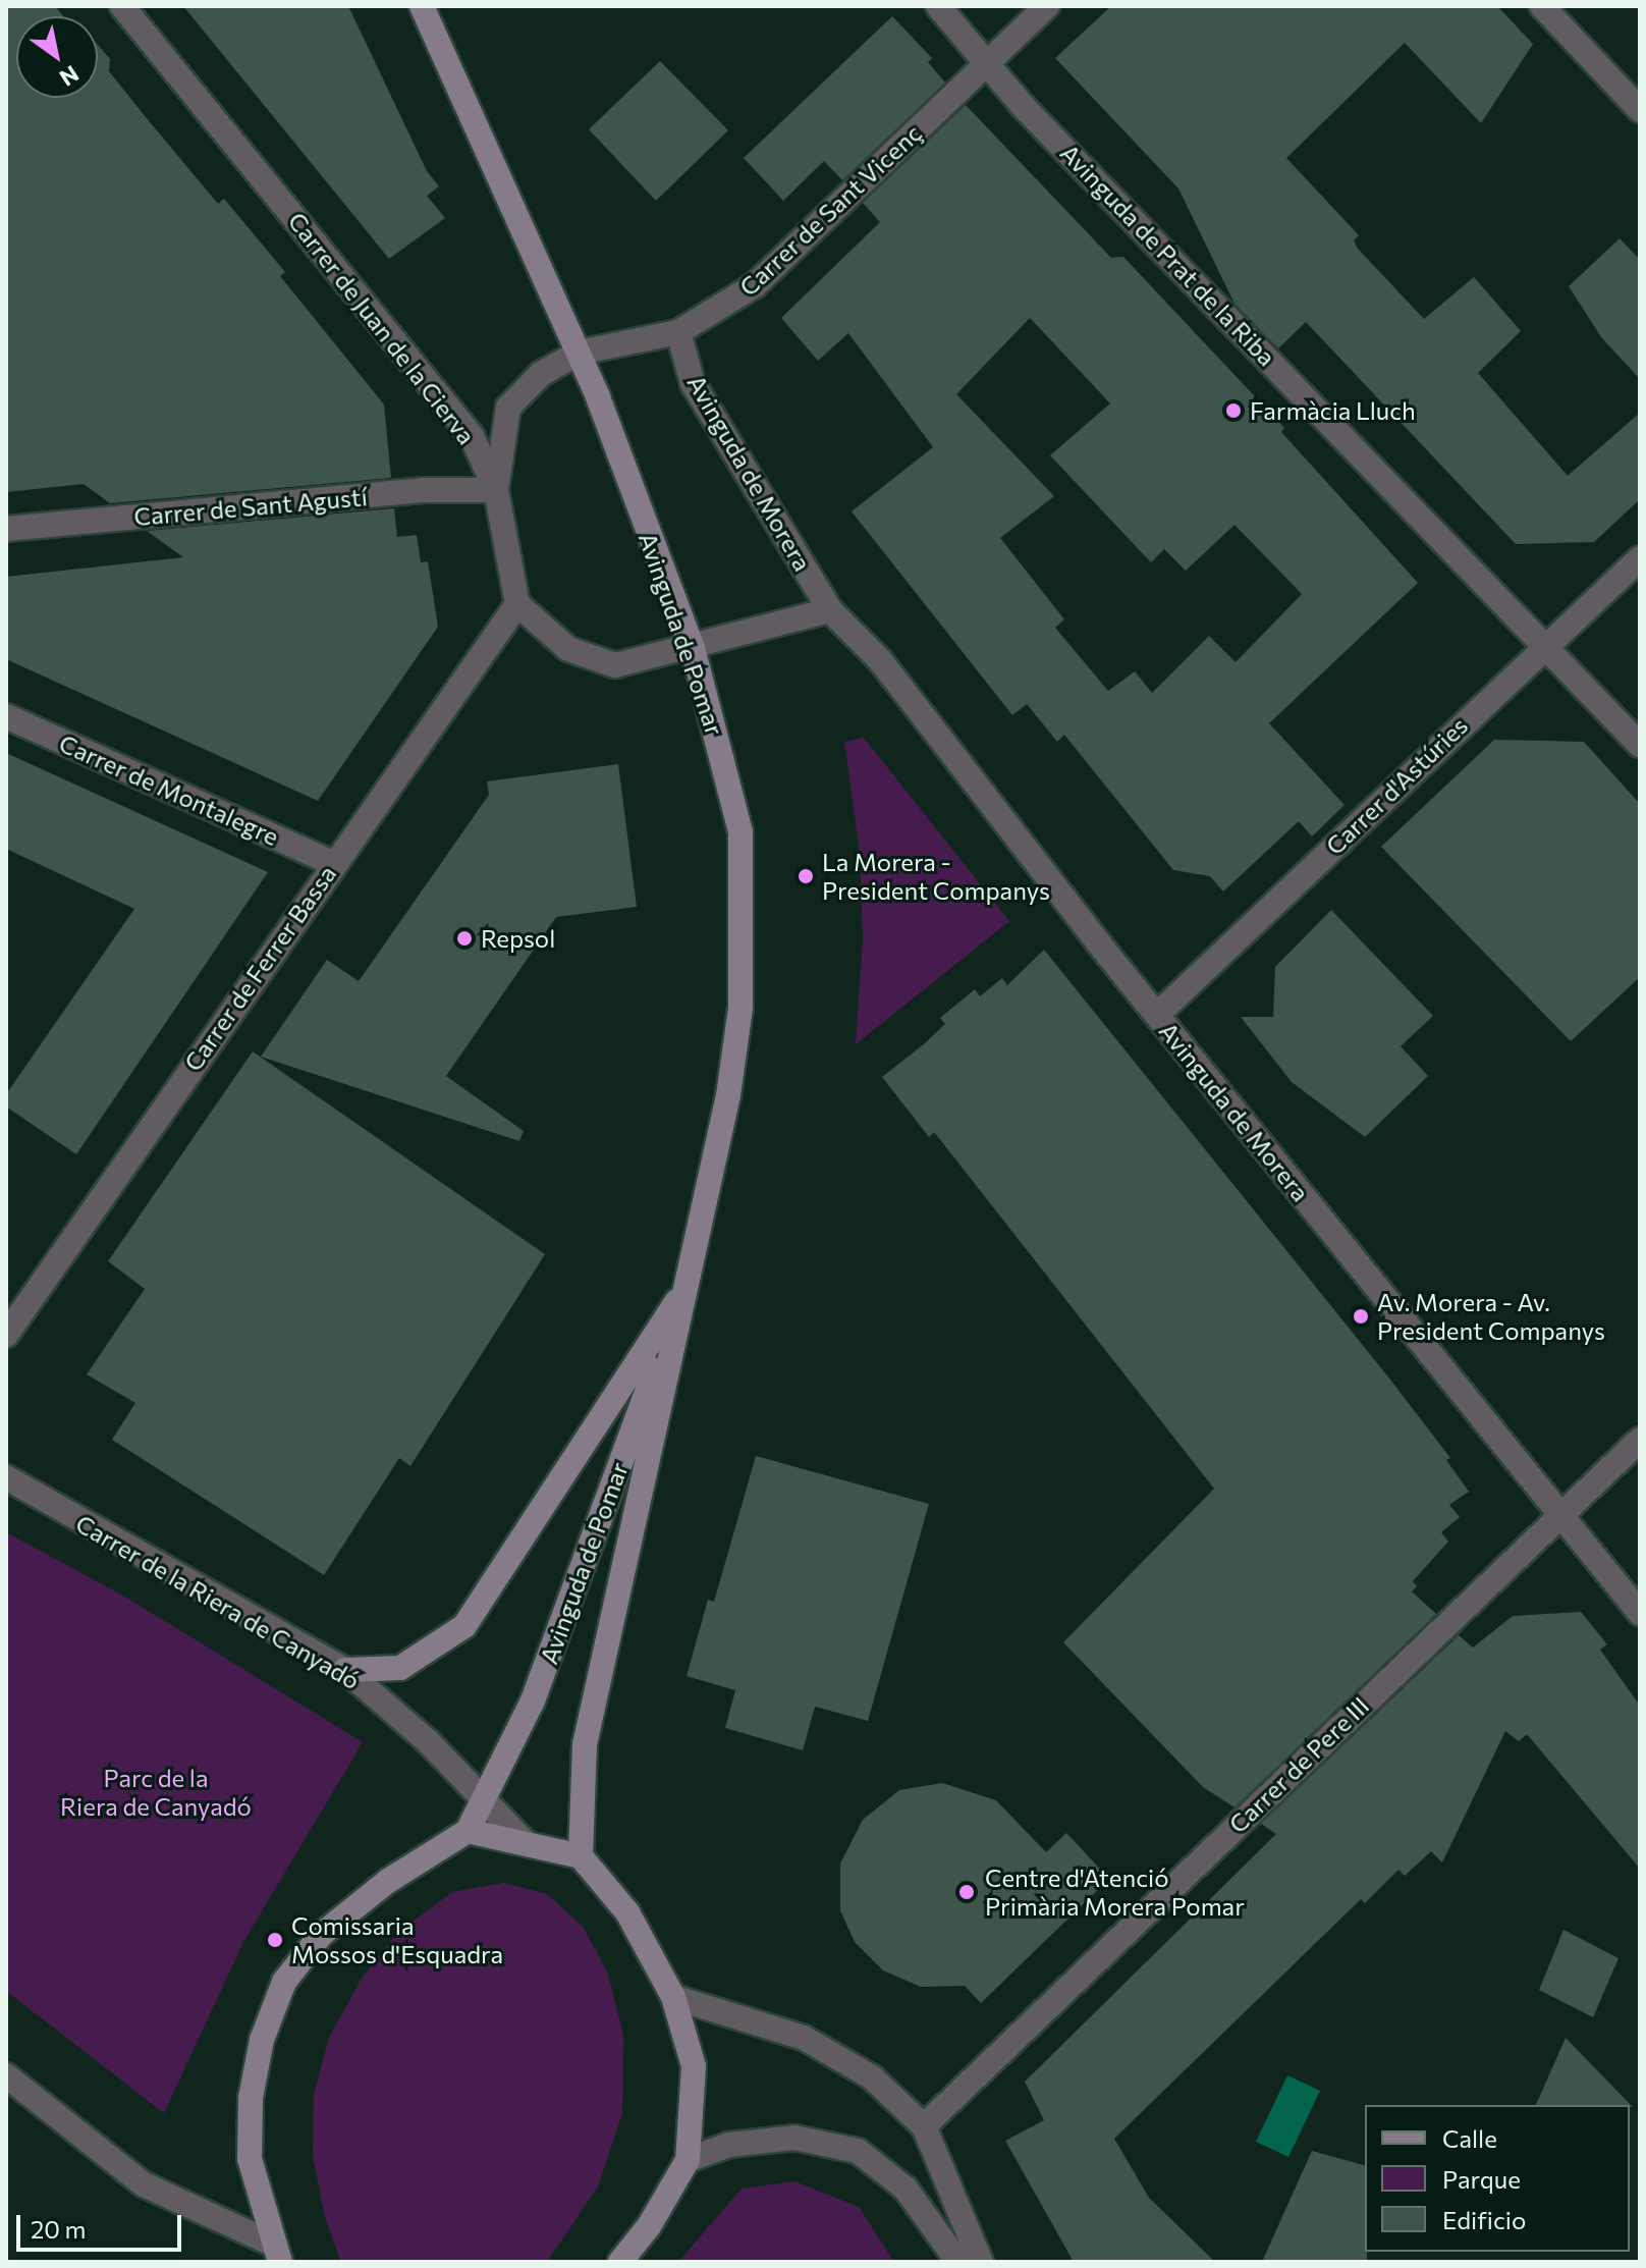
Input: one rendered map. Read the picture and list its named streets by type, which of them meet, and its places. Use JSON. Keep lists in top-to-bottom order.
{
  "streets": {
    "street": [
      "Carrer de Sant Vicenç",
      "Avinguda de Prat de la Riba",
      "Carrer de Juan de la Cierva",
      "Avinguda de Morera",
      "Carrer de Sant Agustí",
      "Avinguda de Pomar",
      "Carrer d'Astúries",
      "Carrer de Montalegre",
      "Carrer de Ferrer Bassa",
      "Carrer de la Riera de Canyadó",
      "Carrer de Pere III"
    ]
  },
  "crossings": [
    ["Carrer de Sant Vicenç", "Avinguda de Prat de la Riba"],
    ["Carrer de Sant Vicenç", "Avinguda de Morera"],
    ["Carrer de Sant Vicenç", "Avinguda de Pomar"],
    ["Avinguda de Prat de la Riba", "Carrer d'Astúries"],
    ["Carrer de Juan de la Cierva", "Carrer de Sant Agustí"],
    ["Carrer de Juan de la Cierva", "Carrer de Ferrer Bassa"],
    ["Avinguda de Morera", "Carrer d'Astúries"],
    ["Avinguda de Morera", "Carrer de Pere III"],
    ["Avinguda de Pomar", "Carrer de la Riera de Canyadó"],
    ["Carrer de Montalegre", "Carrer de Ferrer Bassa"]
  ],
  "parks": ["Parc de la Riera de Canyadó"],
  "places": [
    "Farmàcia Lluch",
    "La Morera - President Companys",
    "Repsol",
    "Av. Morera - Av. President Companys",
    "Centre d'Atenció Primària Morera Pomar",
    "Comissaria Mossos d'Esquadra"
  ],
  "legend": ["Calle", "Parque", "Edificio"],
  "scale_bar": "20 m",
  "north": "bottom right"
}
